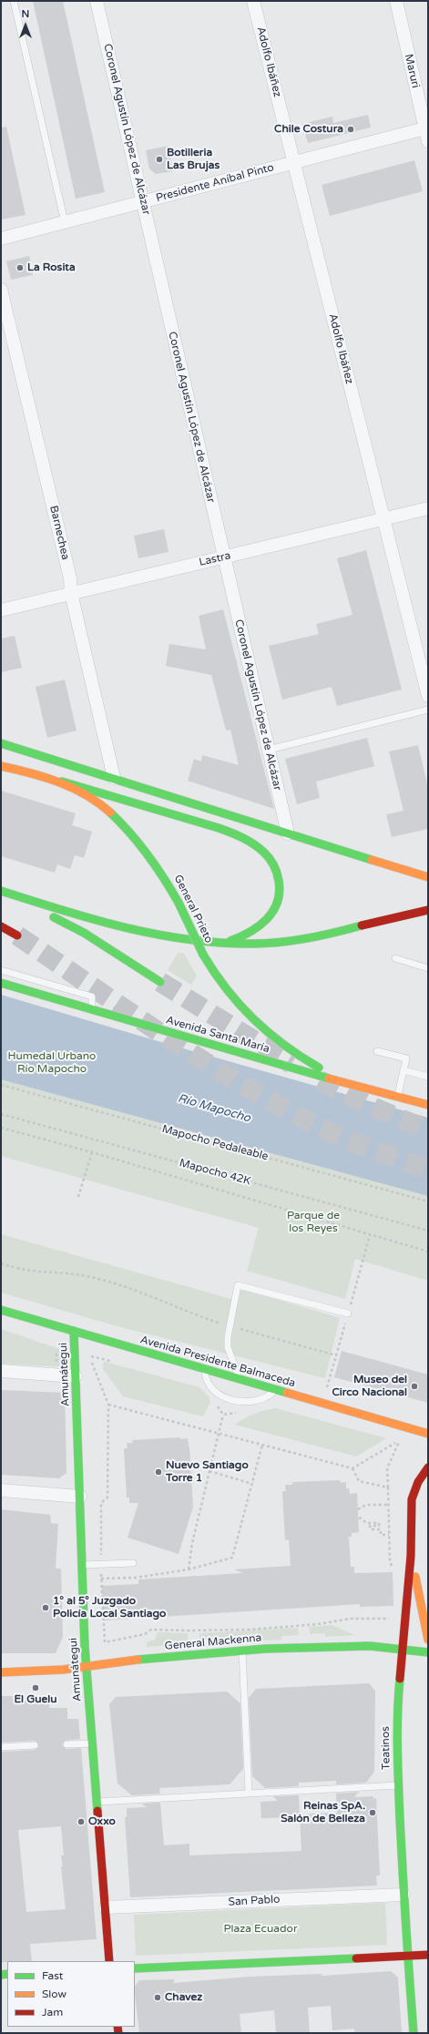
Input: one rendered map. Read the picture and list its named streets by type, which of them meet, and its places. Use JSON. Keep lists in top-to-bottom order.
{
  "streets": {
    "main road": [
      "General Prieto",
      "Avenida Santa María",
      "Avenida Presidente Balmaceda",
      "Amunátegui",
      "General Mackenna",
      "Teatinos"
    ],
    "street": [
      "Adolfo Ibáñez",
      "Maruri",
      "Coronel Agustín López de Alcázar",
      "Presidente Aníbal Pinto",
      "Barnechea",
      "Lastra",
      "San Pablo"
    ],
    "path": ["Mapocho Pedaleable", "Mapocho 42K"]
  },
  "crossings": [
    ["Adolfo Ibáñez", "Presidente Aníbal Pinto"],
    ["Adolfo Ibáñez", "Lastra"],
    ["Maruri", "Presidente Aníbal Pinto"],
    ["Coronel Agustín López de Alcázar", "Presidente Aníbal Pinto"],
    ["Coronel Agustín López de Alcázar", "Lastra"],
    ["Barnechea", "Lastra"],
    ["General Prieto", "Avenida Santa María"],
    ["Avenida Presidente Balmaceda", "Amunátegui"],
    ["Amunátegui", "General Mackenna"],
    ["Amunátegui", "San Pablo"],
    ["General Mackenna", "Teatinos"],
    ["Teatinos", "San Pablo"]
  ],
  "water": ["Río Mapocho"],
  "parks": ["Humedal Urbano Río Mapocho", "Parque de los Reyes", "Plaza Ecuador"],
  "places": [
    "Chile Costura",
    "Botilleria Las Brujas",
    "La Rosita",
    "Museo del Circo Nacional",
    "Nuevo Santiago Torre 1",
    "1° al 5° Juzgado Policía Local Santiago",
    "El Guelu",
    "Reinas SpA. Salón de Belleza",
    "Oxxo",
    "Chavez"
  ],
  "legend": ["Fast", "Slow", "Jam"],
  "north": "top"
}
